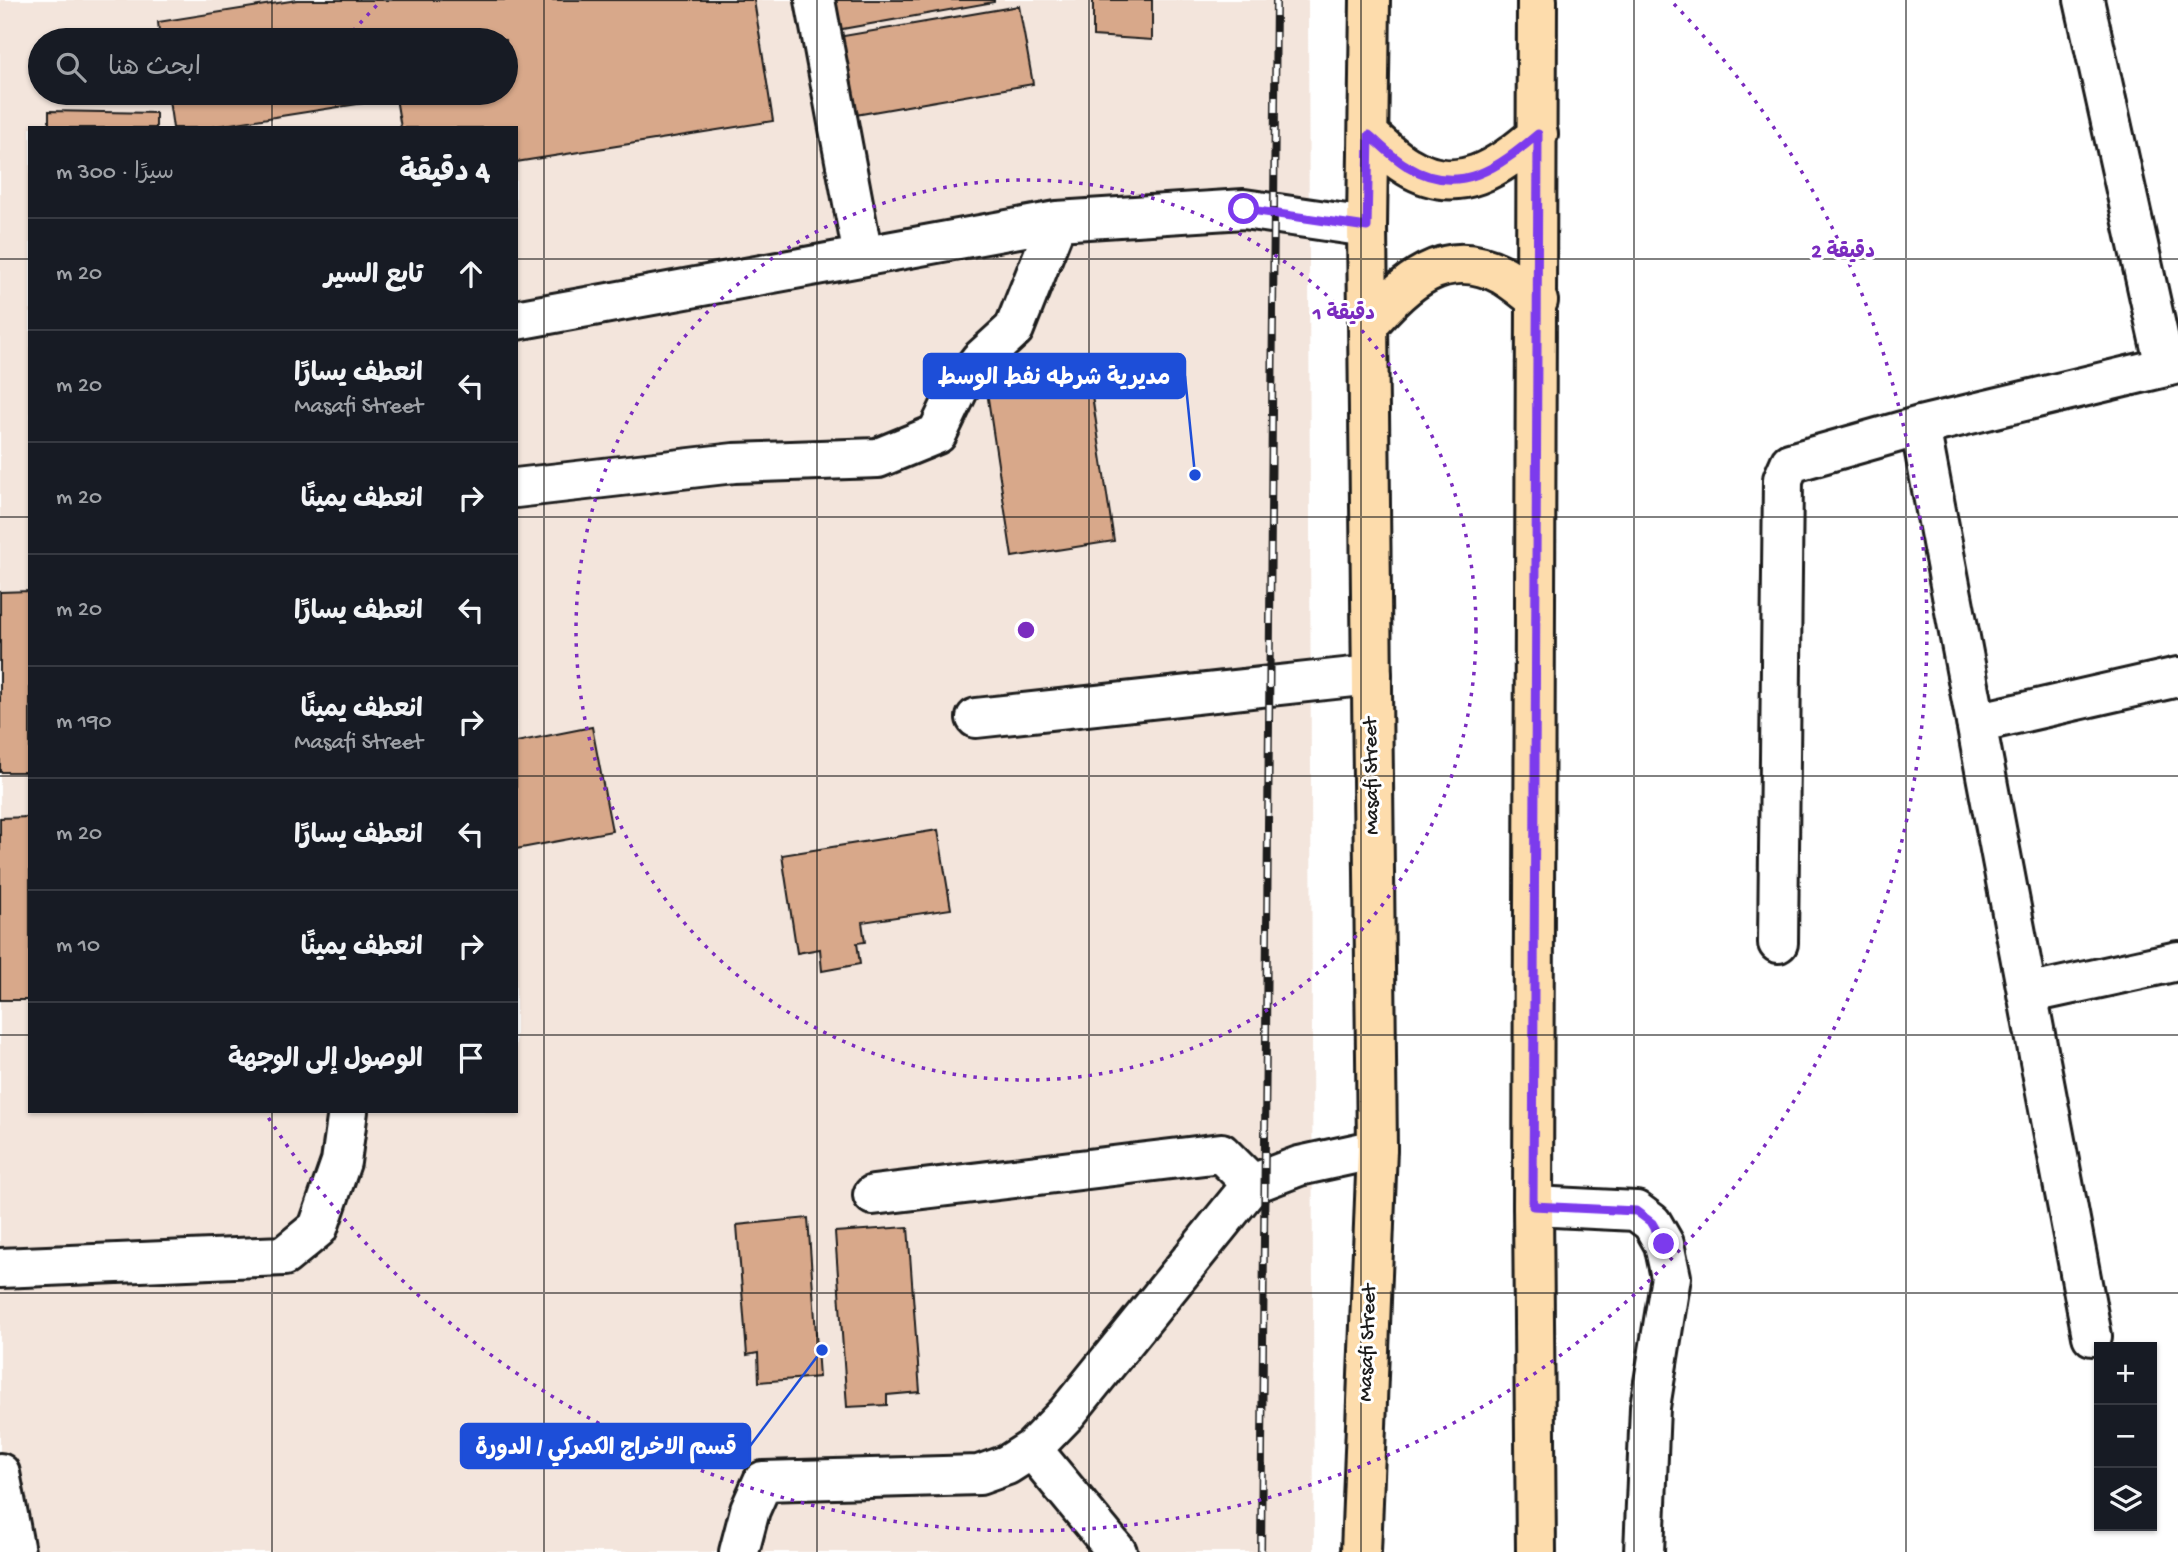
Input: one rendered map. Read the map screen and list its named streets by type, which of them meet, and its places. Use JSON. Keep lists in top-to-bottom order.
{
  "streets": {
    "main road": ["Masafi Street"]
  },
  "places": ["مديرية شرطه نفط الوسط", "قسم الاخراج الكمركي / الدورة"],
  "page": {
    "search": "ابحث هنا",
    "heading": ["4 دقيقة", "سيرًا · 300 m"],
    "list": [
      ["تابع السير", "20 m"],
      ["انعطف يسارًا", "Masafi Street", "20 m"],
      ["انعطف يمينًا", "20 m"],
      ["انعطف يسارًا", "20 m"],
      ["انعطف يمينًا", "Masafi Street", "190 m"],
      ["انعطف يسارًا", "20 m"],
      ["انعطف يمينًا", "10 m"],
      "الوصول إلى الوجهة"
    ],
    "map_buttons": ["+", "−"]
  },
  "rings": ["2 دقيقة", "1 دقيقة"]
}
